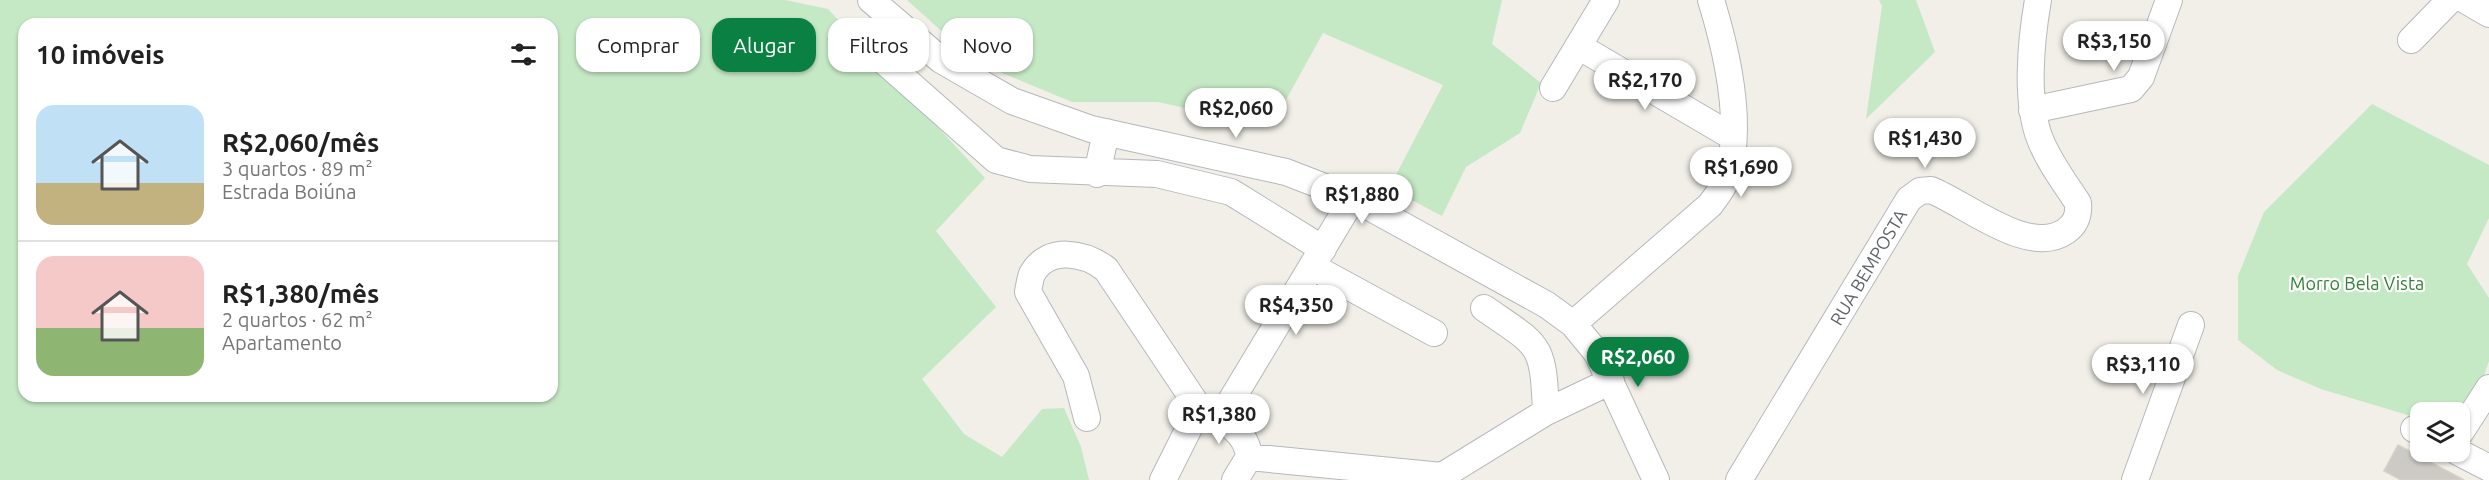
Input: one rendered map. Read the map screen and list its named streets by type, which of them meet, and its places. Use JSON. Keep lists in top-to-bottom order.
{
  "streets": {
    "street": ["RUA BEMPOSTA"]
  },
  "parks": ["Morro Bela Vista"],
  "page": {
    "chip": [
      "Comprar",
      "Alugar",
      "Filtros",
      "Novo"
    ],
    "heading": "10 imóveis",
    "price": [
      "R$3,150",
      "R$2,170",
      "R$2,060",
      "R$1,430",
      "R$1,690",
      "R$1,880",
      "R$4,350",
      "R$2,060",
      "R$3,110",
      "R$1,380"
    ],
    "list": [
      {
        "name": "R$2,060/mês",
        "note": "3 quartos · 89 m² · Estrada Boiúna"
      },
      {
        "name": "R$1,380/mês",
        "note": "2 quartos · 62 m² · Apartamento"
      }
    ]
  }
}
